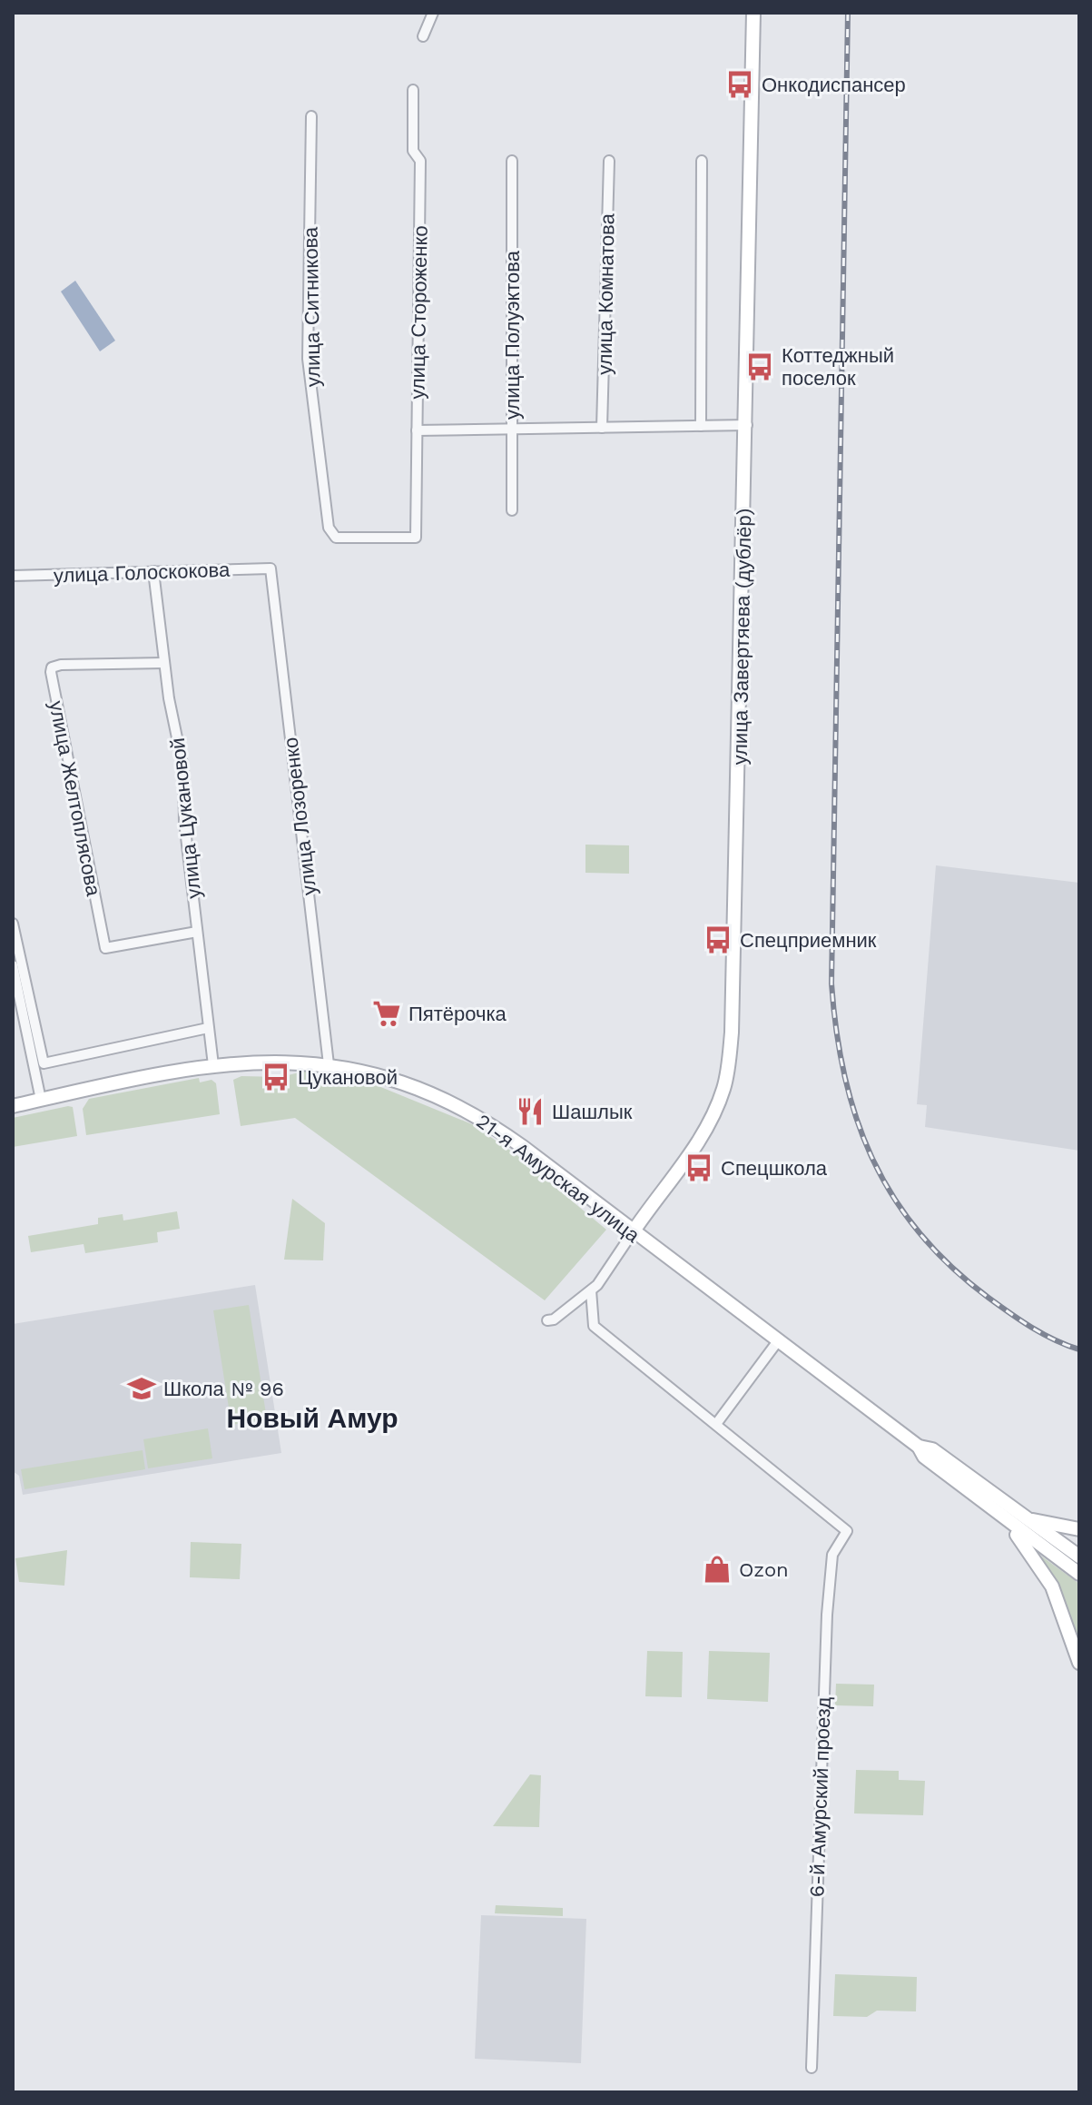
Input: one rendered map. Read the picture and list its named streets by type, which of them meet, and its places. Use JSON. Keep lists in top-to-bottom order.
{
  "streets": {
    "main road": ["улица Завертяева (дублёр)", "21-я Амурская улица"],
    "street": [
      "улица Комнатова",
      "улица Ситникова",
      "улица Стороженко",
      "улица Полуэктова",
      "улица Голоскокова",
      "улица Желтоплясова",
      "улица Лозоренко",
      "улица Цукановой",
      "6-й Амурский проезд"
    ]
  },
  "crossings": [
    ["улица Ситникова", "улица Стороженко"],
    ["улица Голоскокова", "улица Лозоренко"],
    ["улица Голоскокова", "улица Цукановой"],
    ["улица Завертяева (дублёр)", "21-я Амурская улица"],
    ["улица Желтоплясова", "улица Цукановой"],
    ["улица Лозоренко", "21-я Амурская улица"],
    ["улица Цукановой", "21-я Амурская улица"]
  ],
  "districts": ["Новый Амур"],
  "places": {
    "bus stop": [
      "Онкодиспансер",
      "Коттеджный поселок",
      "Спецприемник",
      "Цукановой",
      "Спецшкола"
    ],
    "supermarket": ["Пятёрочка"],
    "restaurant": ["Шашлык"],
    "school or university": ["Школа № 96"],
    "shop": ["Ozon"]
  }
}
